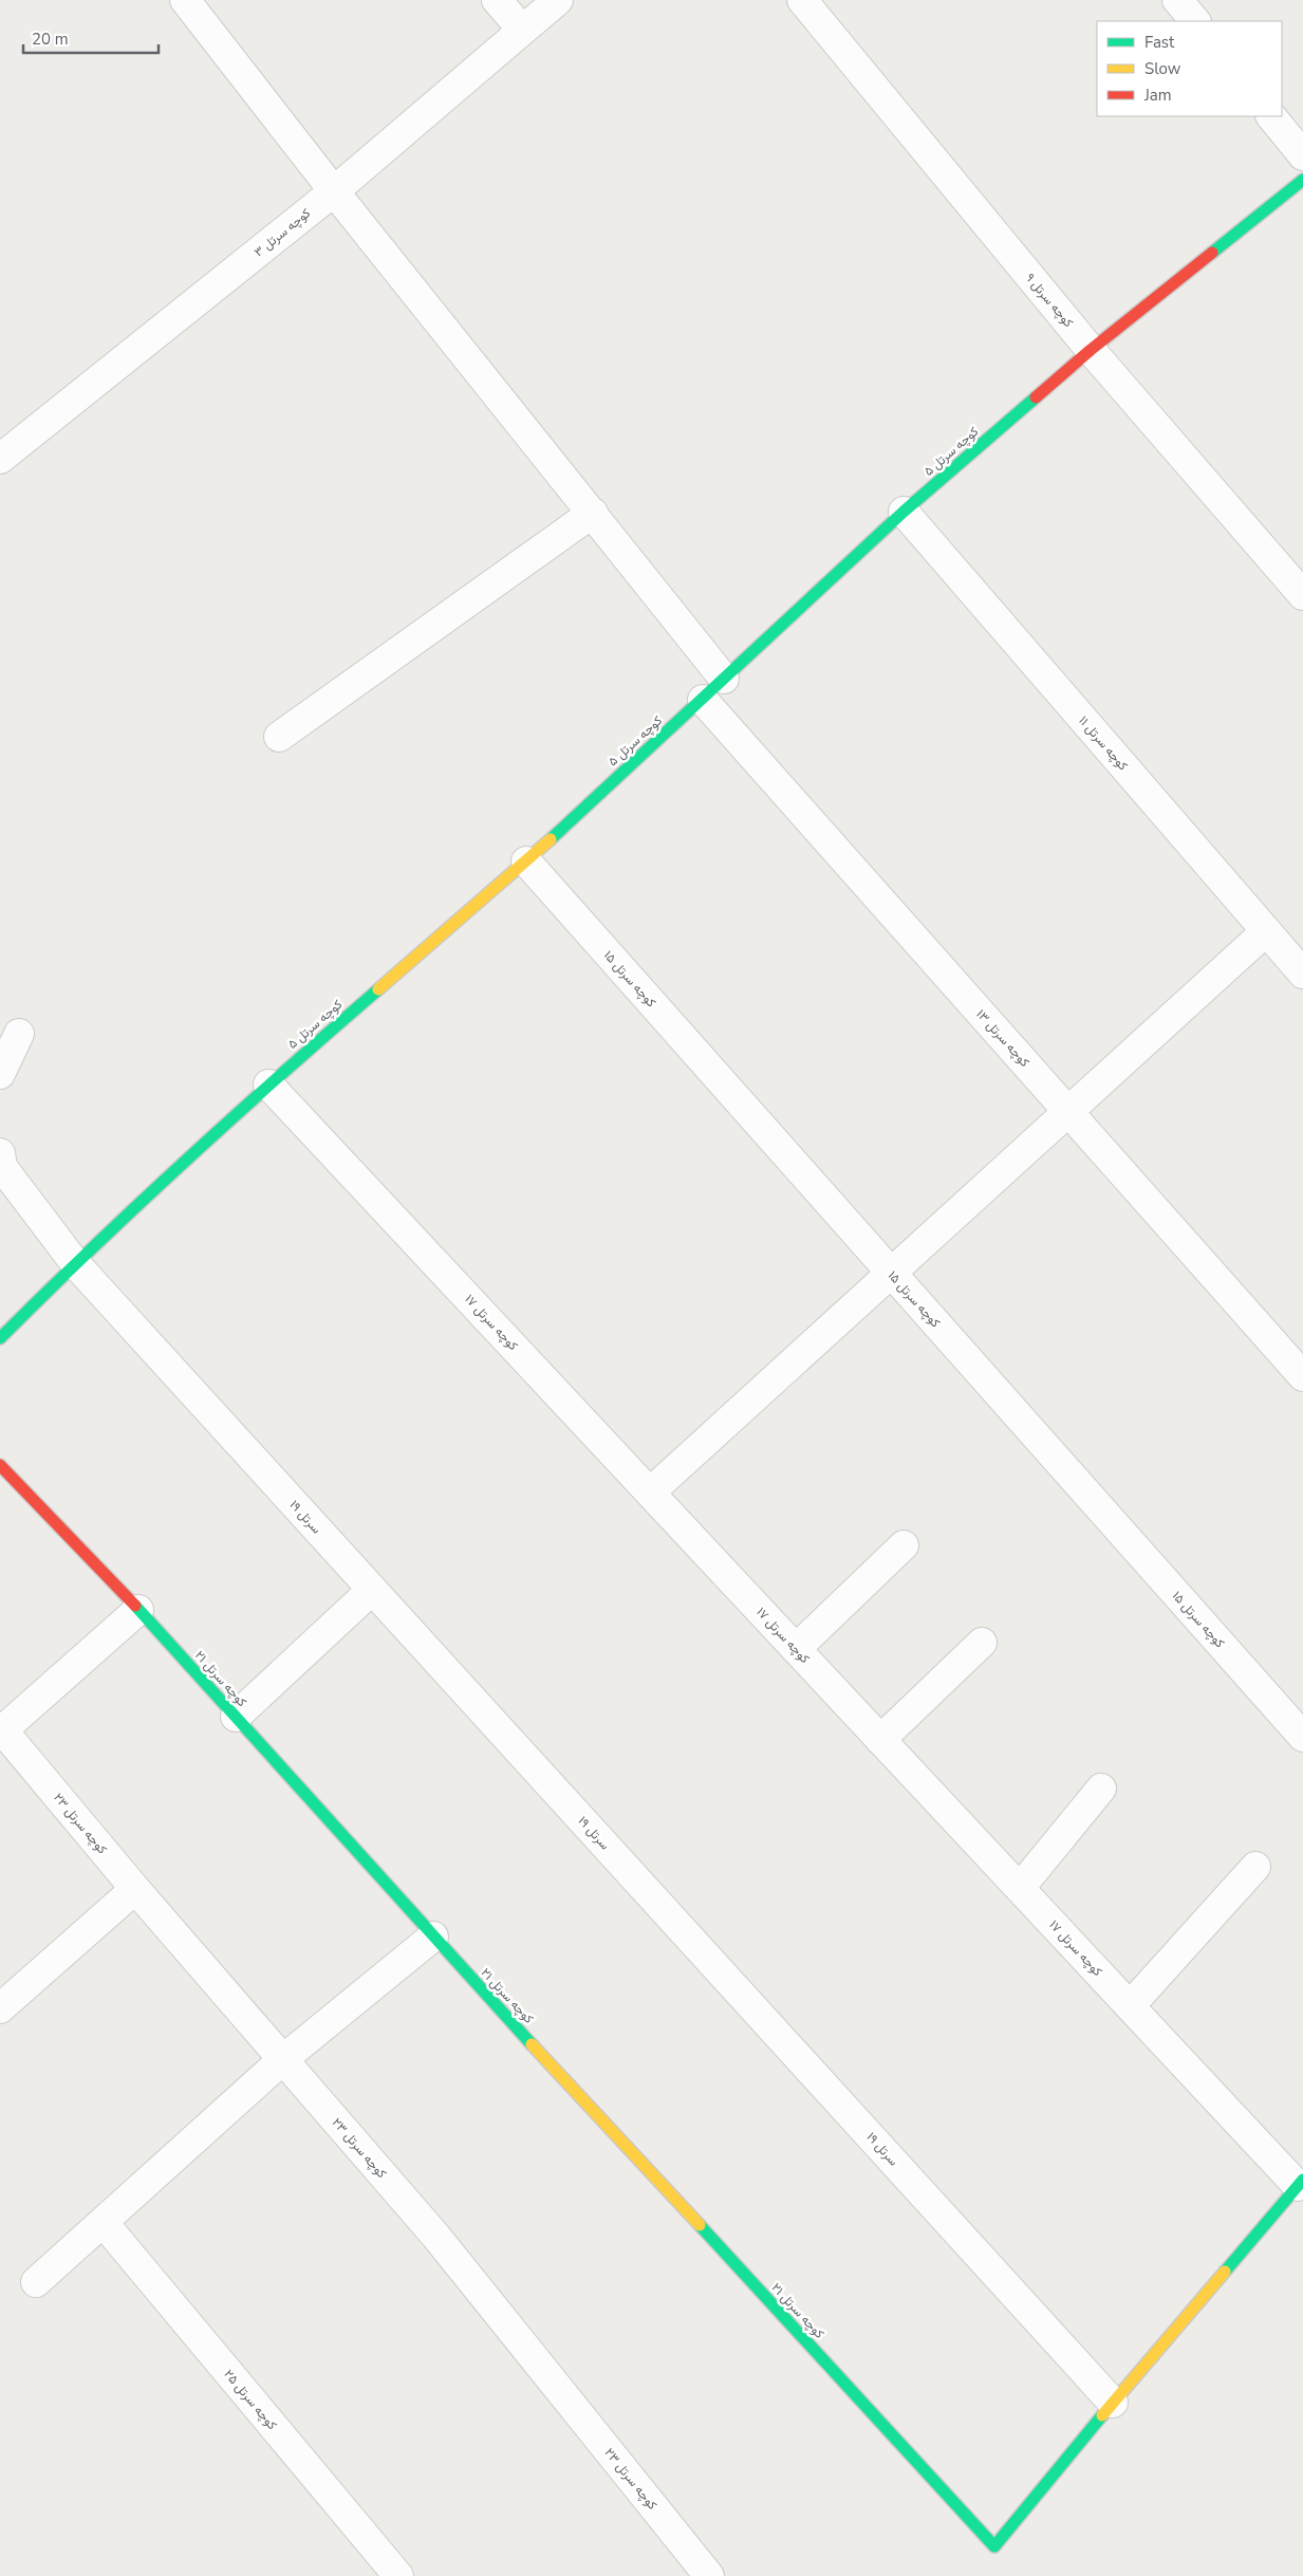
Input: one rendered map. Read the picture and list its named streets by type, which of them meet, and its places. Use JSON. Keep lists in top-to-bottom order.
{
  "streets": {
    "street": [
      "کوچه سرتل ۳",
      "کوچه سرتل ۹",
      "کوچه سرتل ۵",
      "کوچه سرتل ۱۱",
      "کوچه سرتل ۱۵",
      "کوچه سرتل ۱۳",
      "کوچه سرتل ۱۷",
      "سرتل ۱۹",
      "کوچه سرتل ۲۱",
      "کوچه سرتل ۲۳",
      "کوچه سرتل ۲۵"
    ]
  },
  "crossings": [
    ["کوچه سرتل ۹", "کوچه سرتل ۵"],
    ["کوچه سرتل ۵", "کوچه سرتل ۱۱"],
    ["کوچه سرتل ۵", "کوچه سرتل ۱۵"],
    ["کوچه سرتل ۵", "کوچه سرتل ۱۳"],
    ["کوچه سرتل ۵", "کوچه سرتل ۱۷"],
    ["کوچه سرتل ۵", "سرتل ۱۹"],
    ["سرتل ۱۹", "کوچه سرتل ۲۱"]
  ],
  "legend": ["Fast", "Slow", "Jam"],
  "scale_bar": "20 m"
}
